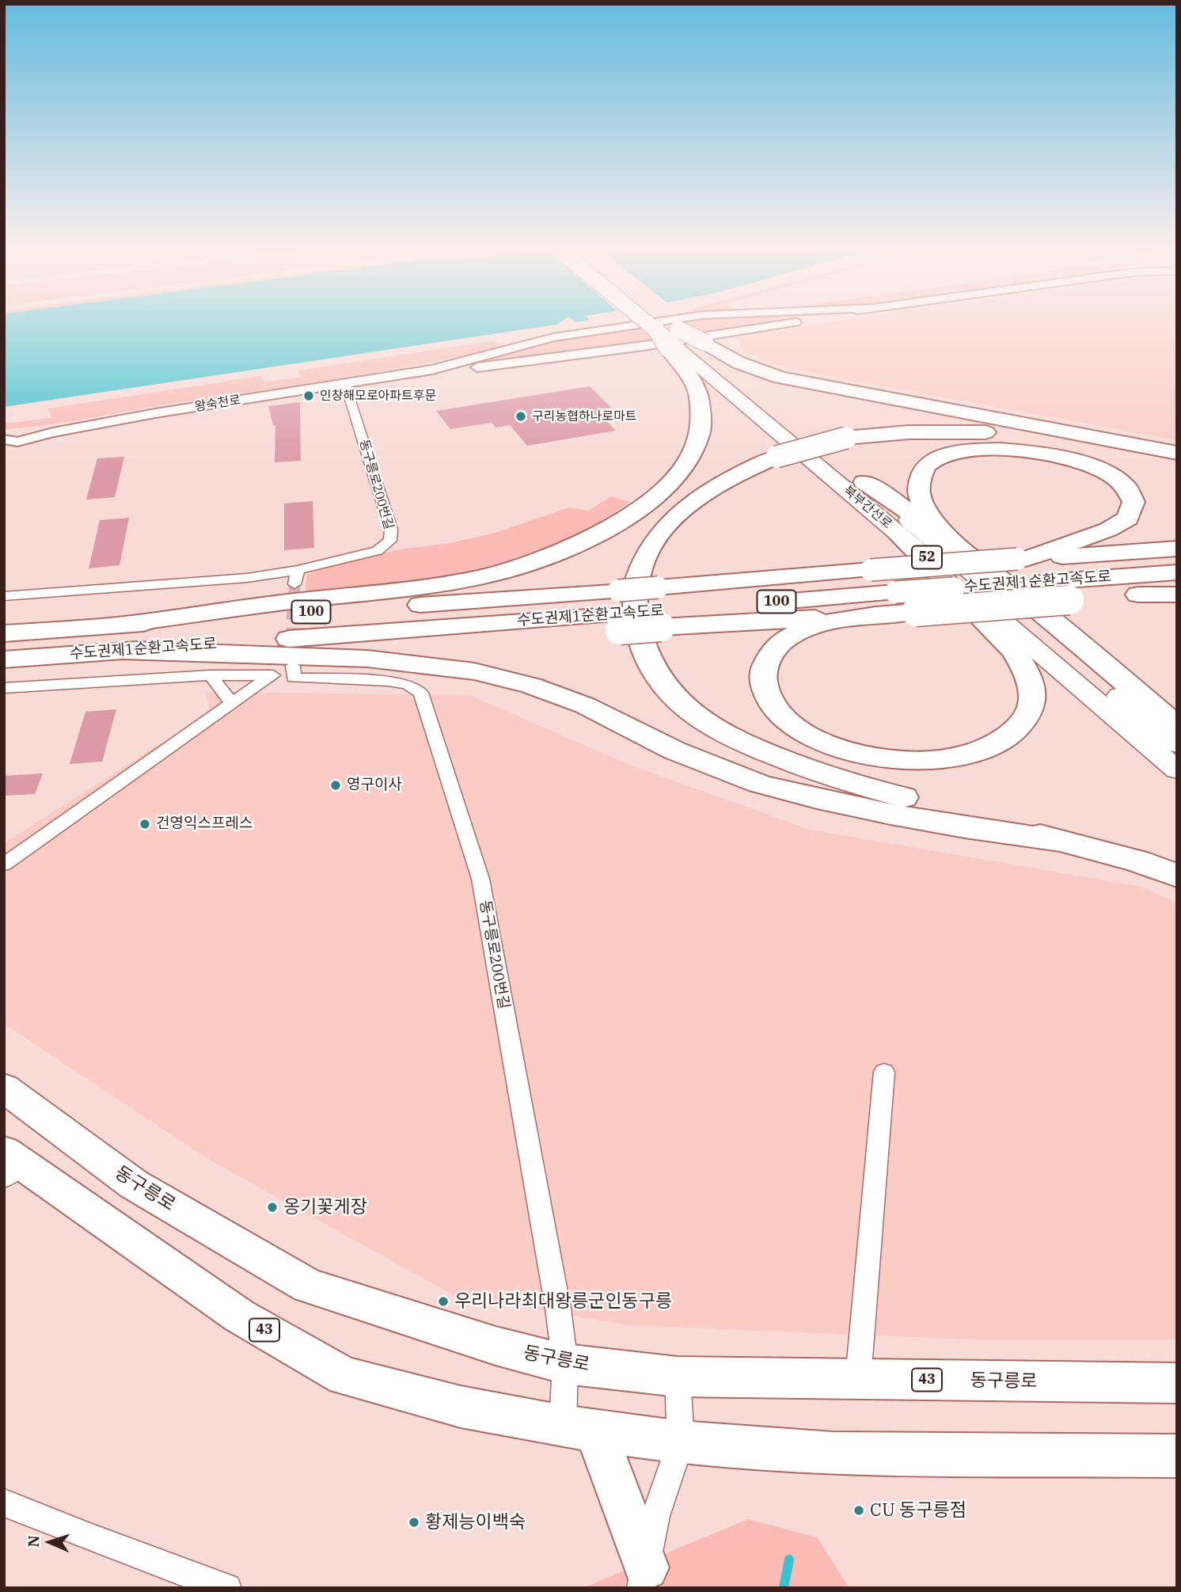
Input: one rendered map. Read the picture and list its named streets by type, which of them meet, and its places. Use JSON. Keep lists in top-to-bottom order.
{
  "streets": {
    "highway": [
      "북부간선로",
      "52",
      "수도권제1순환고속도로",
      "100"
    ],
    "main road": ["동구릉로", "43"],
    "street": ["왕숙천로", "동구릉로200번길"]
  },
  "crossings": [
    ["왕숙천로", "동구릉로200번길"],
    ["동구릉로200번길", "동구릉로"]
  ],
  "places": [
    "인창해모로아파트후문",
    "구리농협하나로마트",
    "영구이사",
    "건영익스프레스",
    "옹기꽃게장",
    "우리나라최대왕릉군인동구릉",
    "CU 동구릉점",
    "황제능이백숙"
  ],
  "north": "left"
}
